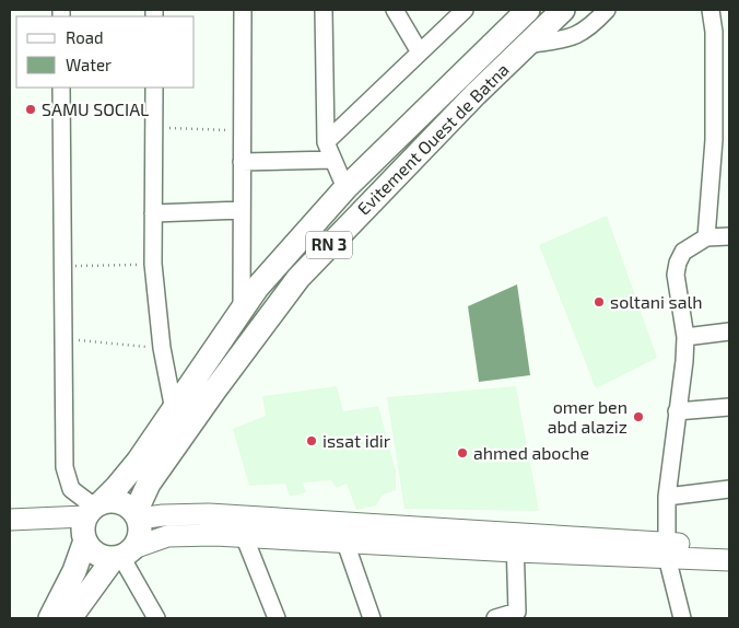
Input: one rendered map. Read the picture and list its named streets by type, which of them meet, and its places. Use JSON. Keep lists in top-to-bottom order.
{
  "streets": {
    "highway": ["Evitement Ouest de Batna", "RN 3"]
  },
  "places": [
    "SAMU SOCIAL",
    "soltani salh",
    "omer ben abd alaziz",
    "issat idir",
    "ahmed aboche"
  ],
  "legend": ["Road", "Water"]
}
